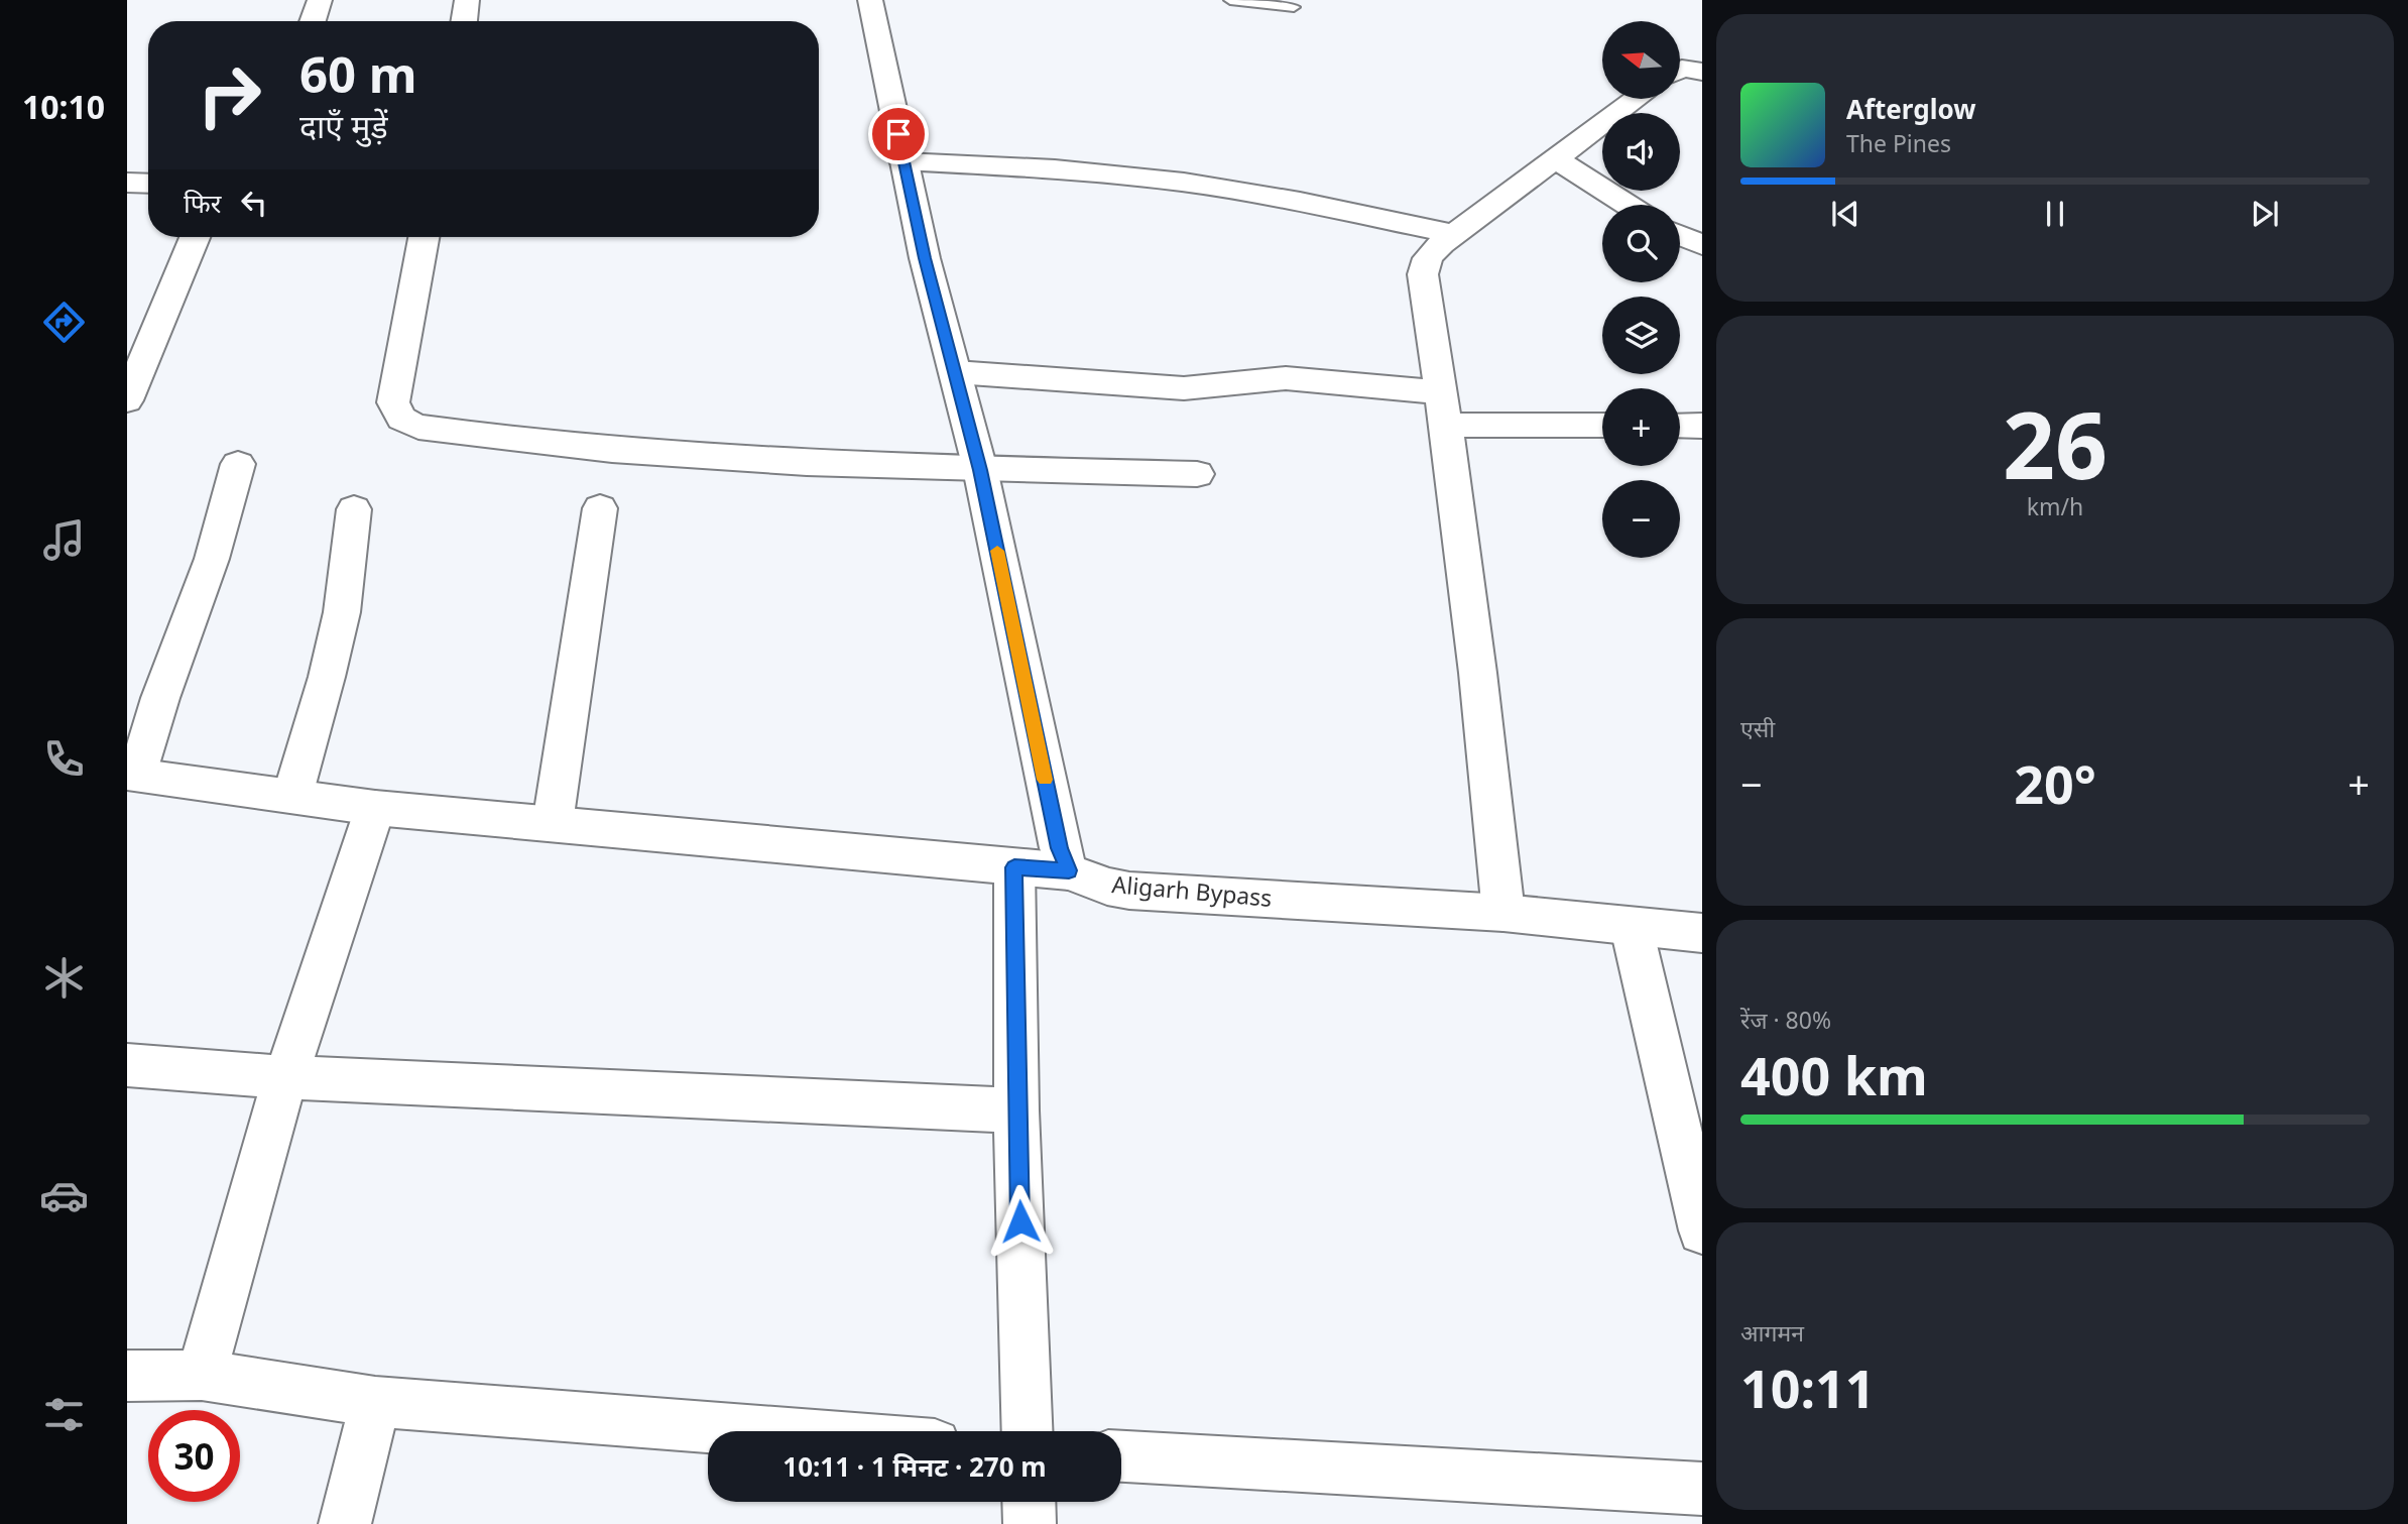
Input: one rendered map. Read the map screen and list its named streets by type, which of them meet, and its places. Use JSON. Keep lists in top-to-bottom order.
{
  "streets": {
    "street": ["Aligarh Bypass"]
  },
  "north": "left",
  "page": {
    "tabs": "10:10",
    "map_buttons": ["+", "−"],
    "turn": ["60 m", "दाएँ मुड़ें"],
    "song": ["Afterglow", "The Pines"],
    "then": "फिर",
    "tile": [
      ["26", "km/h"],
      "एसी",
      ["रेंज · 80%", "400 km"],
      ["आगमन", "10:11"]
    ],
    "heat": ["−", "20°", "+"],
    "limit": "30",
    "trip": "10:11 · 1 मिनट · 270 m"
  }
}
